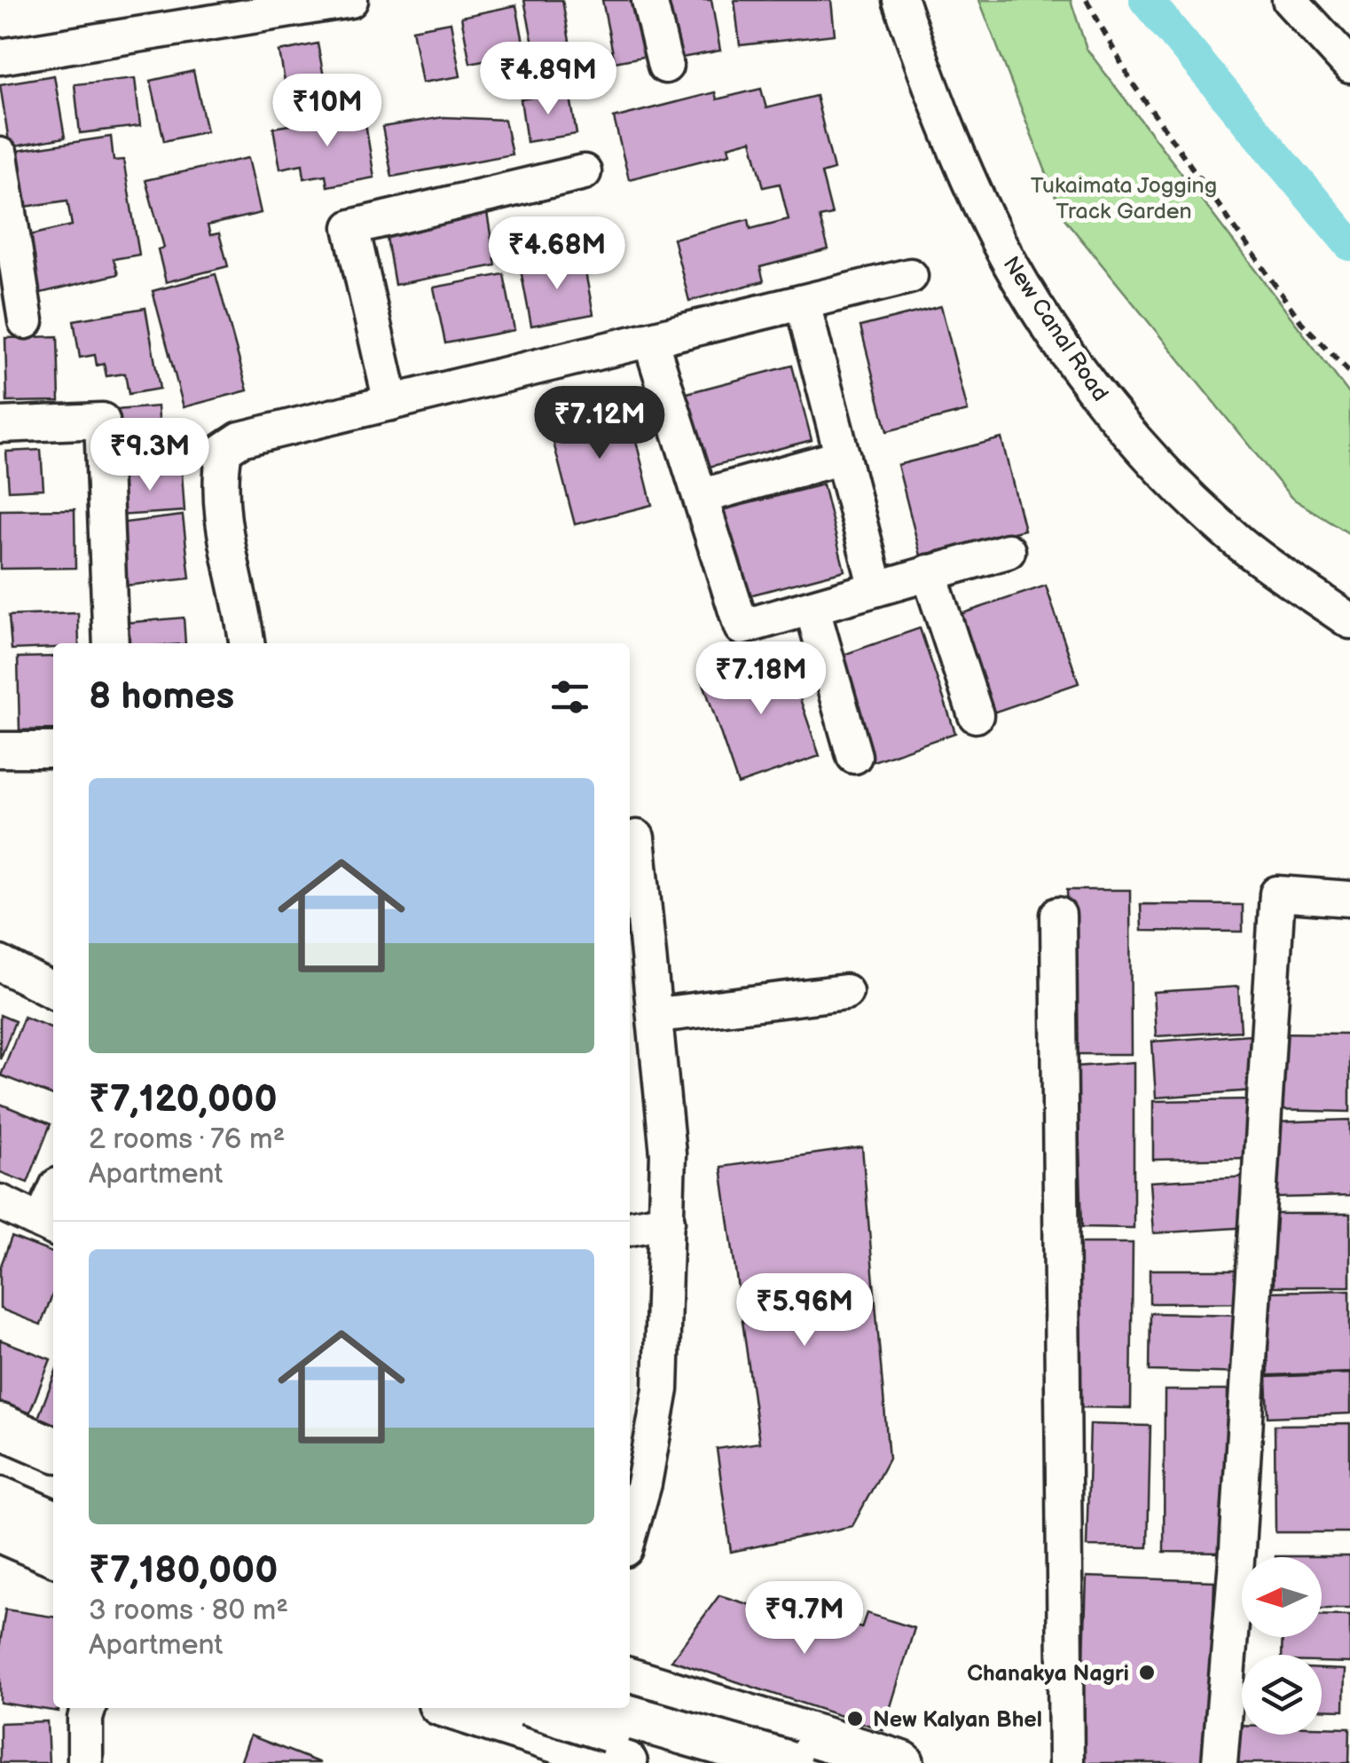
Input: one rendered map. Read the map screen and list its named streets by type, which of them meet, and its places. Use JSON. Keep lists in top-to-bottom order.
{
  "streets": {
    "street": ["New Canal Road"]
  },
  "parks": ["Tukaimata Jogging Track Garden"],
  "places": ["Chanakya Nagri", "New Kalyan Bhel"],
  "north": "left",
  "page": {
    "price": [
      "₹4.89M",
      "₹10M",
      "₹4.68M",
      "₹7.12M",
      "₹9.3M",
      "₹7.18M",
      "₹5.96M",
      "₹9.7M"
    ],
    "heading": "8 homes",
    "list": [
      {
        "name": "₹7,120,000",
        "note": "2 rooms · 76 m² · Apartment"
      },
      {
        "name": "₹7,180,000",
        "note": "3 rooms · 80 m² · Apartment"
      }
    ]
  }
}
